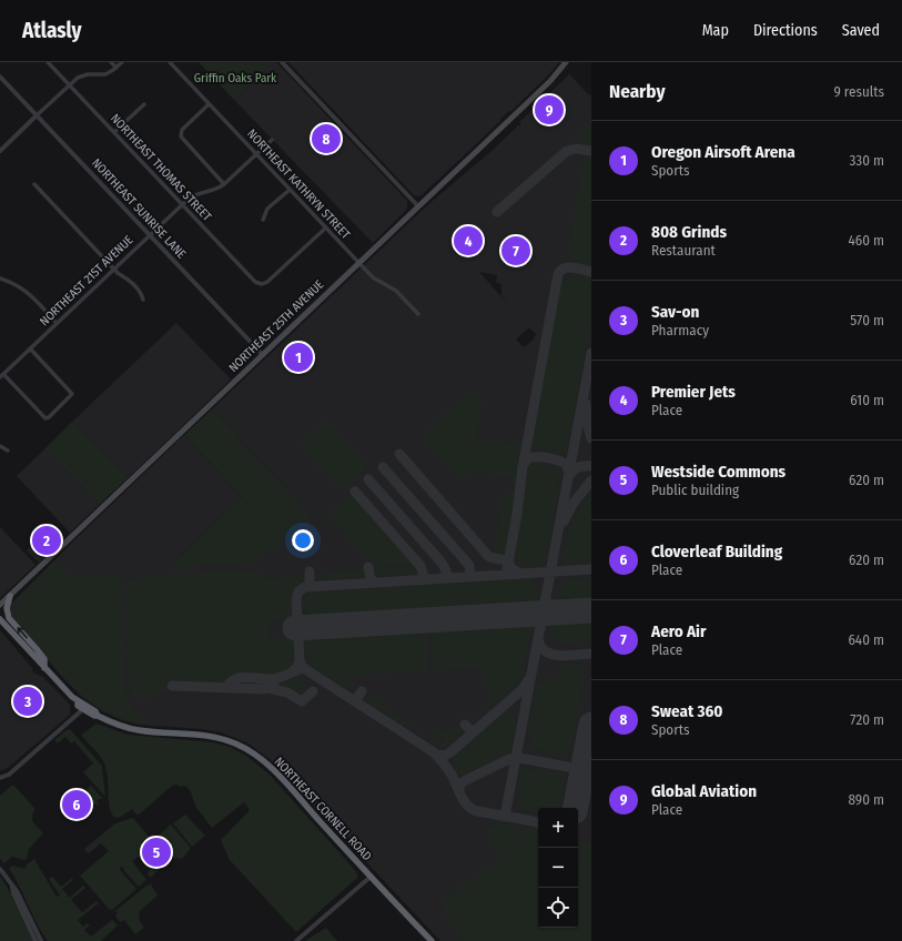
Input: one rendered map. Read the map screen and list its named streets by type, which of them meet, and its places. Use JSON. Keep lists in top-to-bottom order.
{
  "streets": {
    "highway": ["NORTHEAST CORNELL ROAD"],
    "main road": ["NORTHEAST 25TH AVENUE"],
    "street": [
      "NORTHEAST THOMAS STREET",
      "NORTHEAST KATHRYN STREET",
      "NORTHEAST SUNRISE LANE",
      "NORTHEAST 21ST AVENUE"
    ]
  },
  "crossings": [
    ["NORTHEAST THOMAS STREET", "NORTHEAST KATHRYN STREET"],
    ["NORTHEAST THOMAS STREET", "NORTHEAST 21ST AVENUE"],
    ["NORTHEAST KATHRYN STREET", "NORTHEAST 21ST AVENUE"],
    ["NORTHEAST KATHRYN STREET", "NORTHEAST 25TH AVENUE"],
    ["NORTHEAST SUNRISE LANE", "NORTHEAST 21ST AVENUE"],
    ["NORTHEAST SUNRISE LANE", "NORTHEAST 25TH AVENUE"]
  ],
  "parks": ["Griffin Oaks Park"],
  "page": {
    "header": "Atlasly",
    "nav": ["Map", "Directions", "Saved"],
    "heading": ["Nearby", "9 results"],
    "pins": [
      "9",
      "8",
      "4",
      "7",
      "1",
      "2",
      "3",
      "6",
      "5"
    ],
    "list": [
      {
        "mark": "1",
        "name": "Oregon Airsoft Arena",
        "note": "Sports",
        "value": "330 m"
      },
      {
        "mark": "2",
        "name": "808 Grinds",
        "note": "Restaurant",
        "value": "460 m"
      },
      {
        "mark": "3",
        "name": "Sav-on",
        "note": "Pharmacy",
        "value": "570 m"
      },
      {
        "mark": "4",
        "name": "Premier Jets",
        "note": "Place",
        "value": "610 m"
      },
      {
        "mark": "5",
        "name": "Westside Commons",
        "note": "Public building",
        "value": "620 m"
      },
      {
        "mark": "6",
        "name": "Cloverleaf Building",
        "note": "Place",
        "value": "620 m"
      },
      {
        "mark": "7",
        "name": "Aero Air",
        "note": "Place",
        "value": "640 m"
      },
      {
        "mark": "8",
        "name": "Sweat 360",
        "note": "Sports",
        "value": "720 m"
      },
      {
        "mark": "9",
        "name": "Global Aviation",
        "note": "Place",
        "value": "890 m"
      }
    ],
    "map_buttons": ["+", "−"]
  }
}
